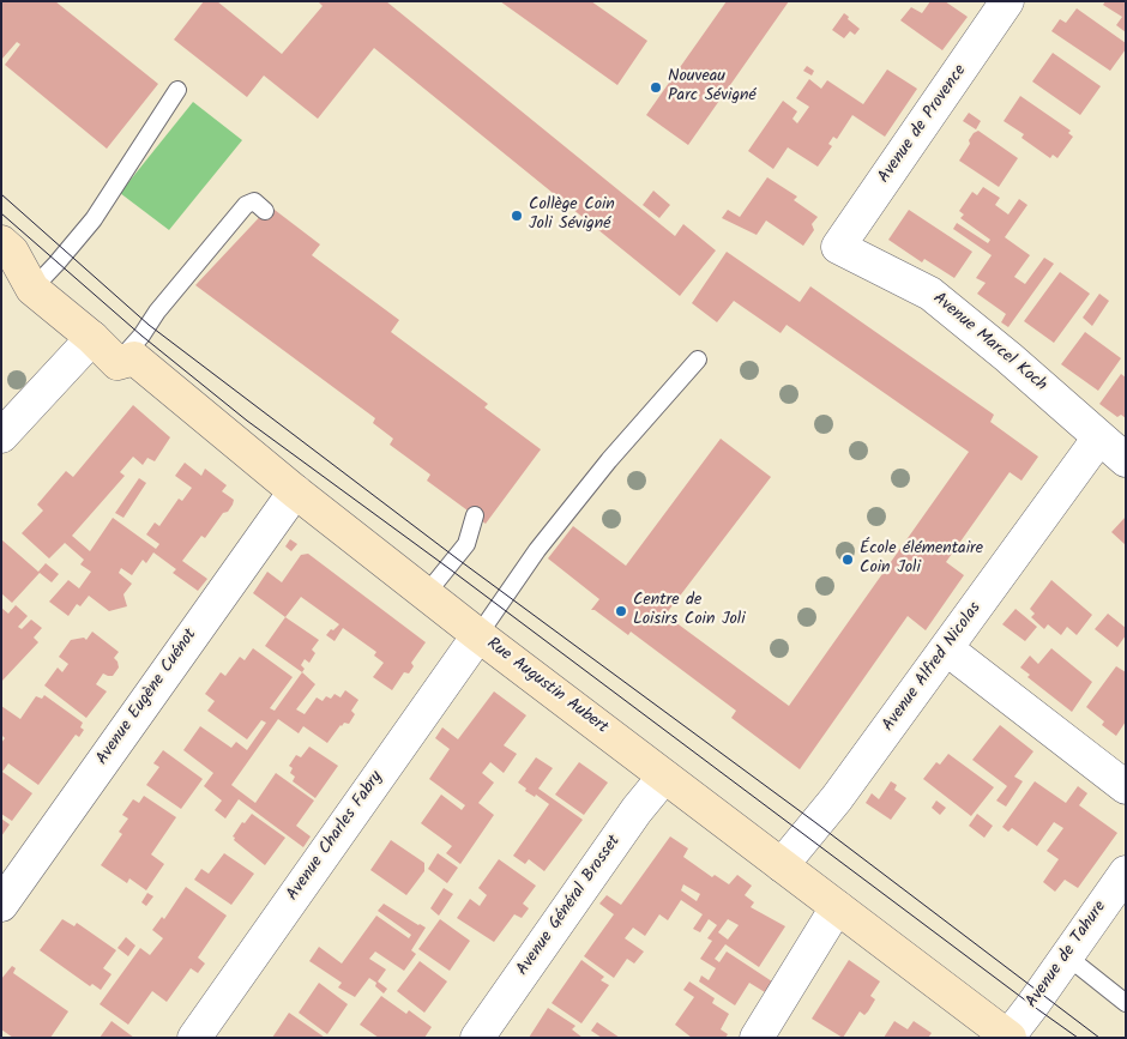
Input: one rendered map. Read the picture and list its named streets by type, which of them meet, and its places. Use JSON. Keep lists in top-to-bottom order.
{
  "streets": {
    "main road": ["Rue Augustin Aubert"],
    "street": [
      "Avenue de Provence",
      "Avenue Marcel Koch",
      "Avenue Alfred Nicolas",
      "Avenue Eugène Cuénot",
      "Avenue Charles Fabry",
      "Avenue Général Brosset",
      "Avenue de Tahure"
    ]
  },
  "crossings": [
    ["Avenue de Provence", "Avenue Marcel Koch"],
    ["Avenue Marcel Koch", "Avenue Alfred Nicolas"],
    ["Avenue Alfred Nicolas", "Rue Augustin Aubert"],
    ["Rue Augustin Aubert", "Avenue Eugène Cuénot"],
    ["Rue Augustin Aubert", "Avenue Charles Fabry"],
    ["Rue Augustin Aubert", "Avenue Général Brosset"],
    ["Rue Augustin Aubert", "Avenue de Tahure"]
  ],
  "places": [
    "Nouveau Parc Sévigné",
    "Collège Coin Joli Sévigné",
    "École élémentaire Coin Joli",
    "Centre de Loisirs Coin Joli"
  ]
}
